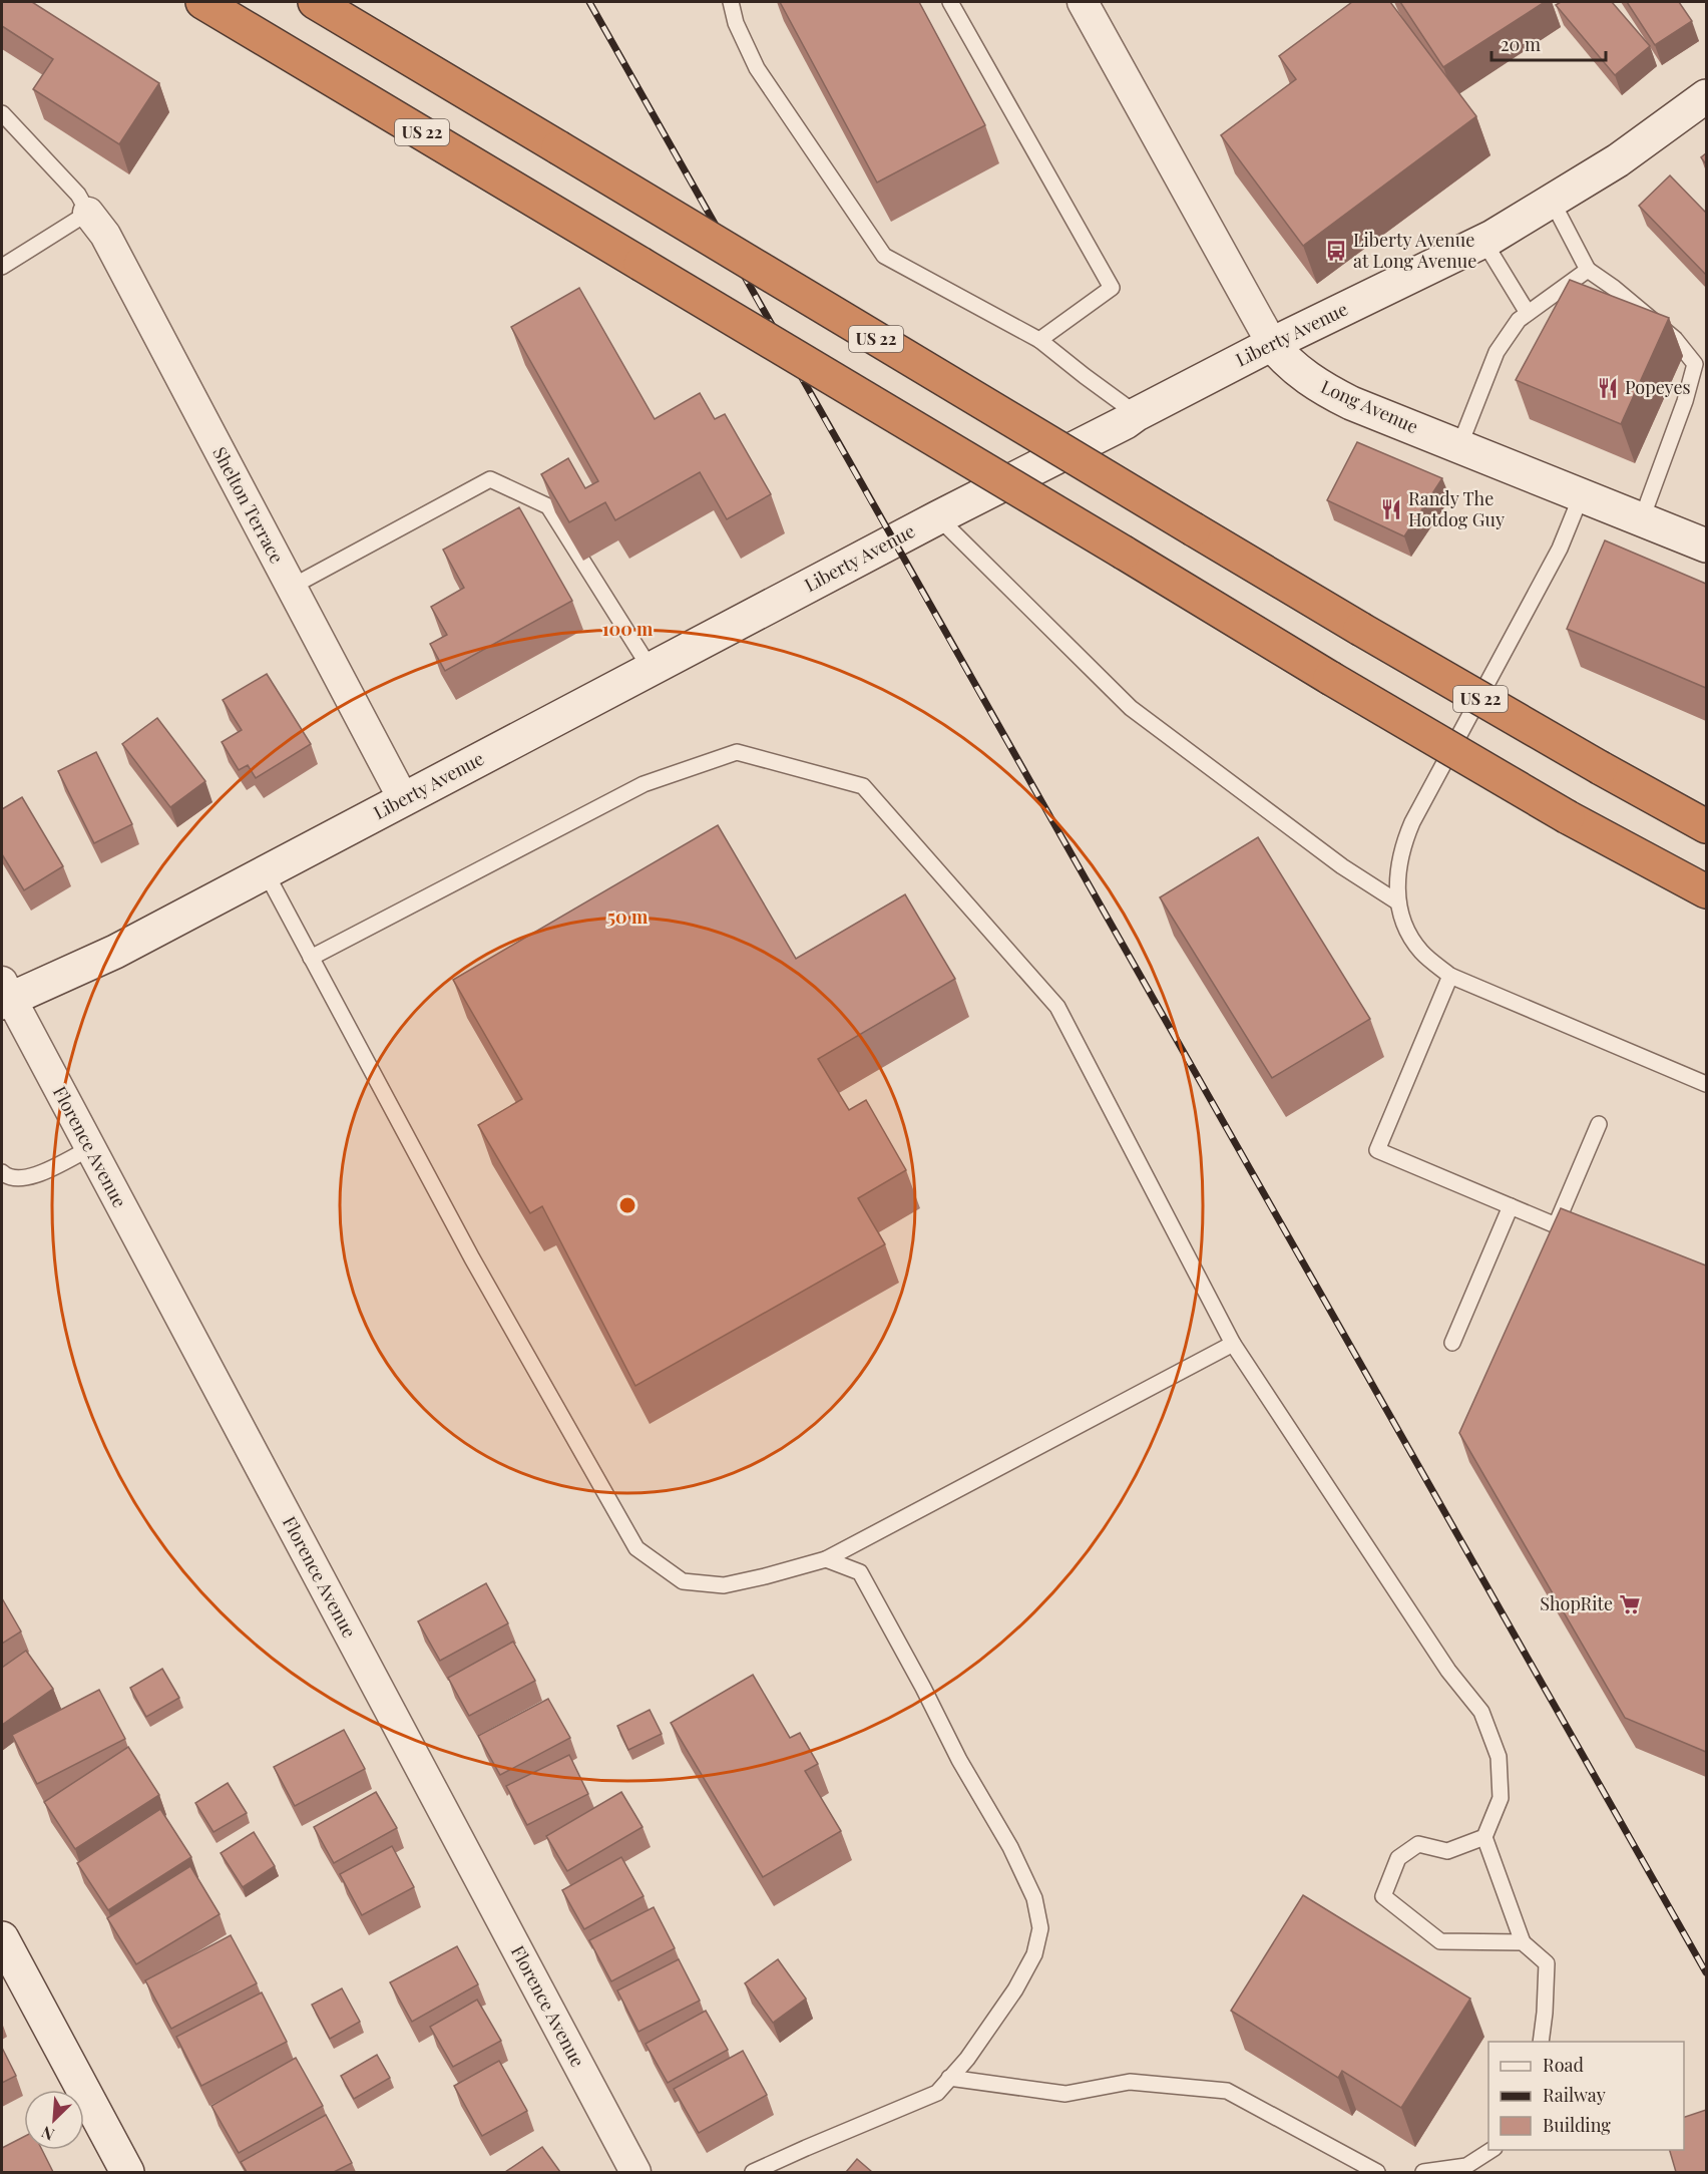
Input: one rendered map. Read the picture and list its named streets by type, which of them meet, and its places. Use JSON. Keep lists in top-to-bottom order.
{
  "streets": {
    "highway": ["US 22"],
    "street": [
      "Liberty Avenue",
      "Long Avenue",
      "Shelton Terrace",
      "Florence Avenue"
    ]
  },
  "crossings": [
    ["Liberty Avenue", "Long Avenue"],
    ["Liberty Avenue", "Shelton Terrace"],
    ["Liberty Avenue", "Florence Avenue"]
  ],
  "places": {
    "bus stop": ["Liberty Avenue at Long Avenue"],
    "restaurant": ["Popeyes", "Randy The Hotdog Guy"],
    "supermarket": ["ShopRite"]
  },
  "legend": ["Road", "Railway", "Building"],
  "scale_bar": "20 m",
  "north": "bottom left",
  "rings": ["100 m", "50 m"]
}
